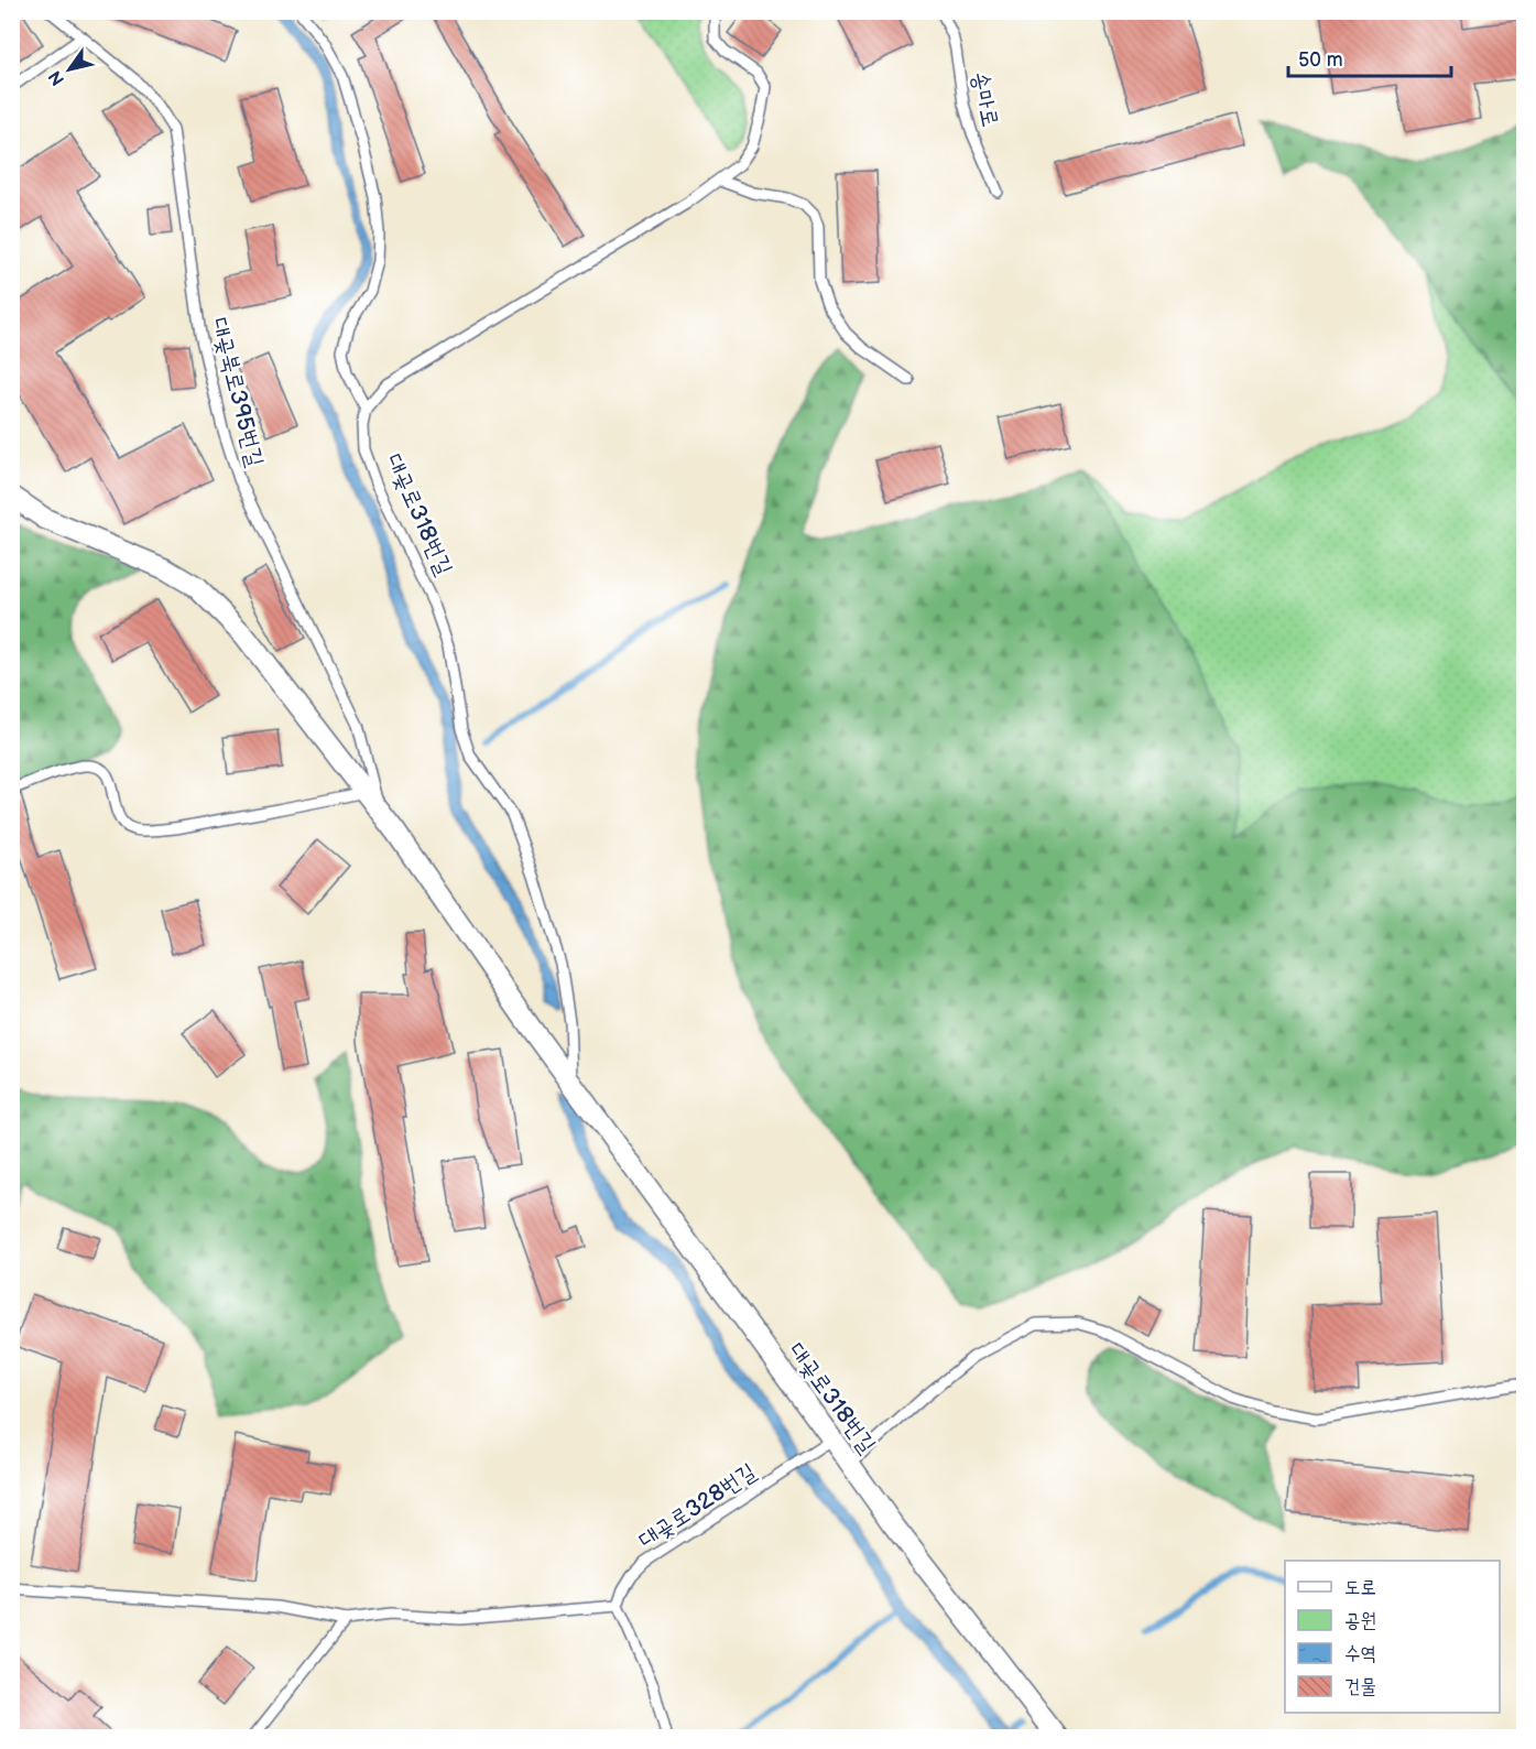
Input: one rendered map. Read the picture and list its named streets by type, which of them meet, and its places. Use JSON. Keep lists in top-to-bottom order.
{
  "streets": {
    "street": ["대곶로318번길"],
    "lane": ["송마로", "대곶북로395번길", "대곶로328번길"]
  },
  "crossings": [
    ["대곶북로395번길", "대곶로318번길"],
    ["대곶로318번길", "대곶로328번길"]
  ],
  "legend": [
    "도로",
    "공원",
    "수역",
    "건물"
  ],
  "scale_bar": "50 m",
  "north": "bottom left"
}
